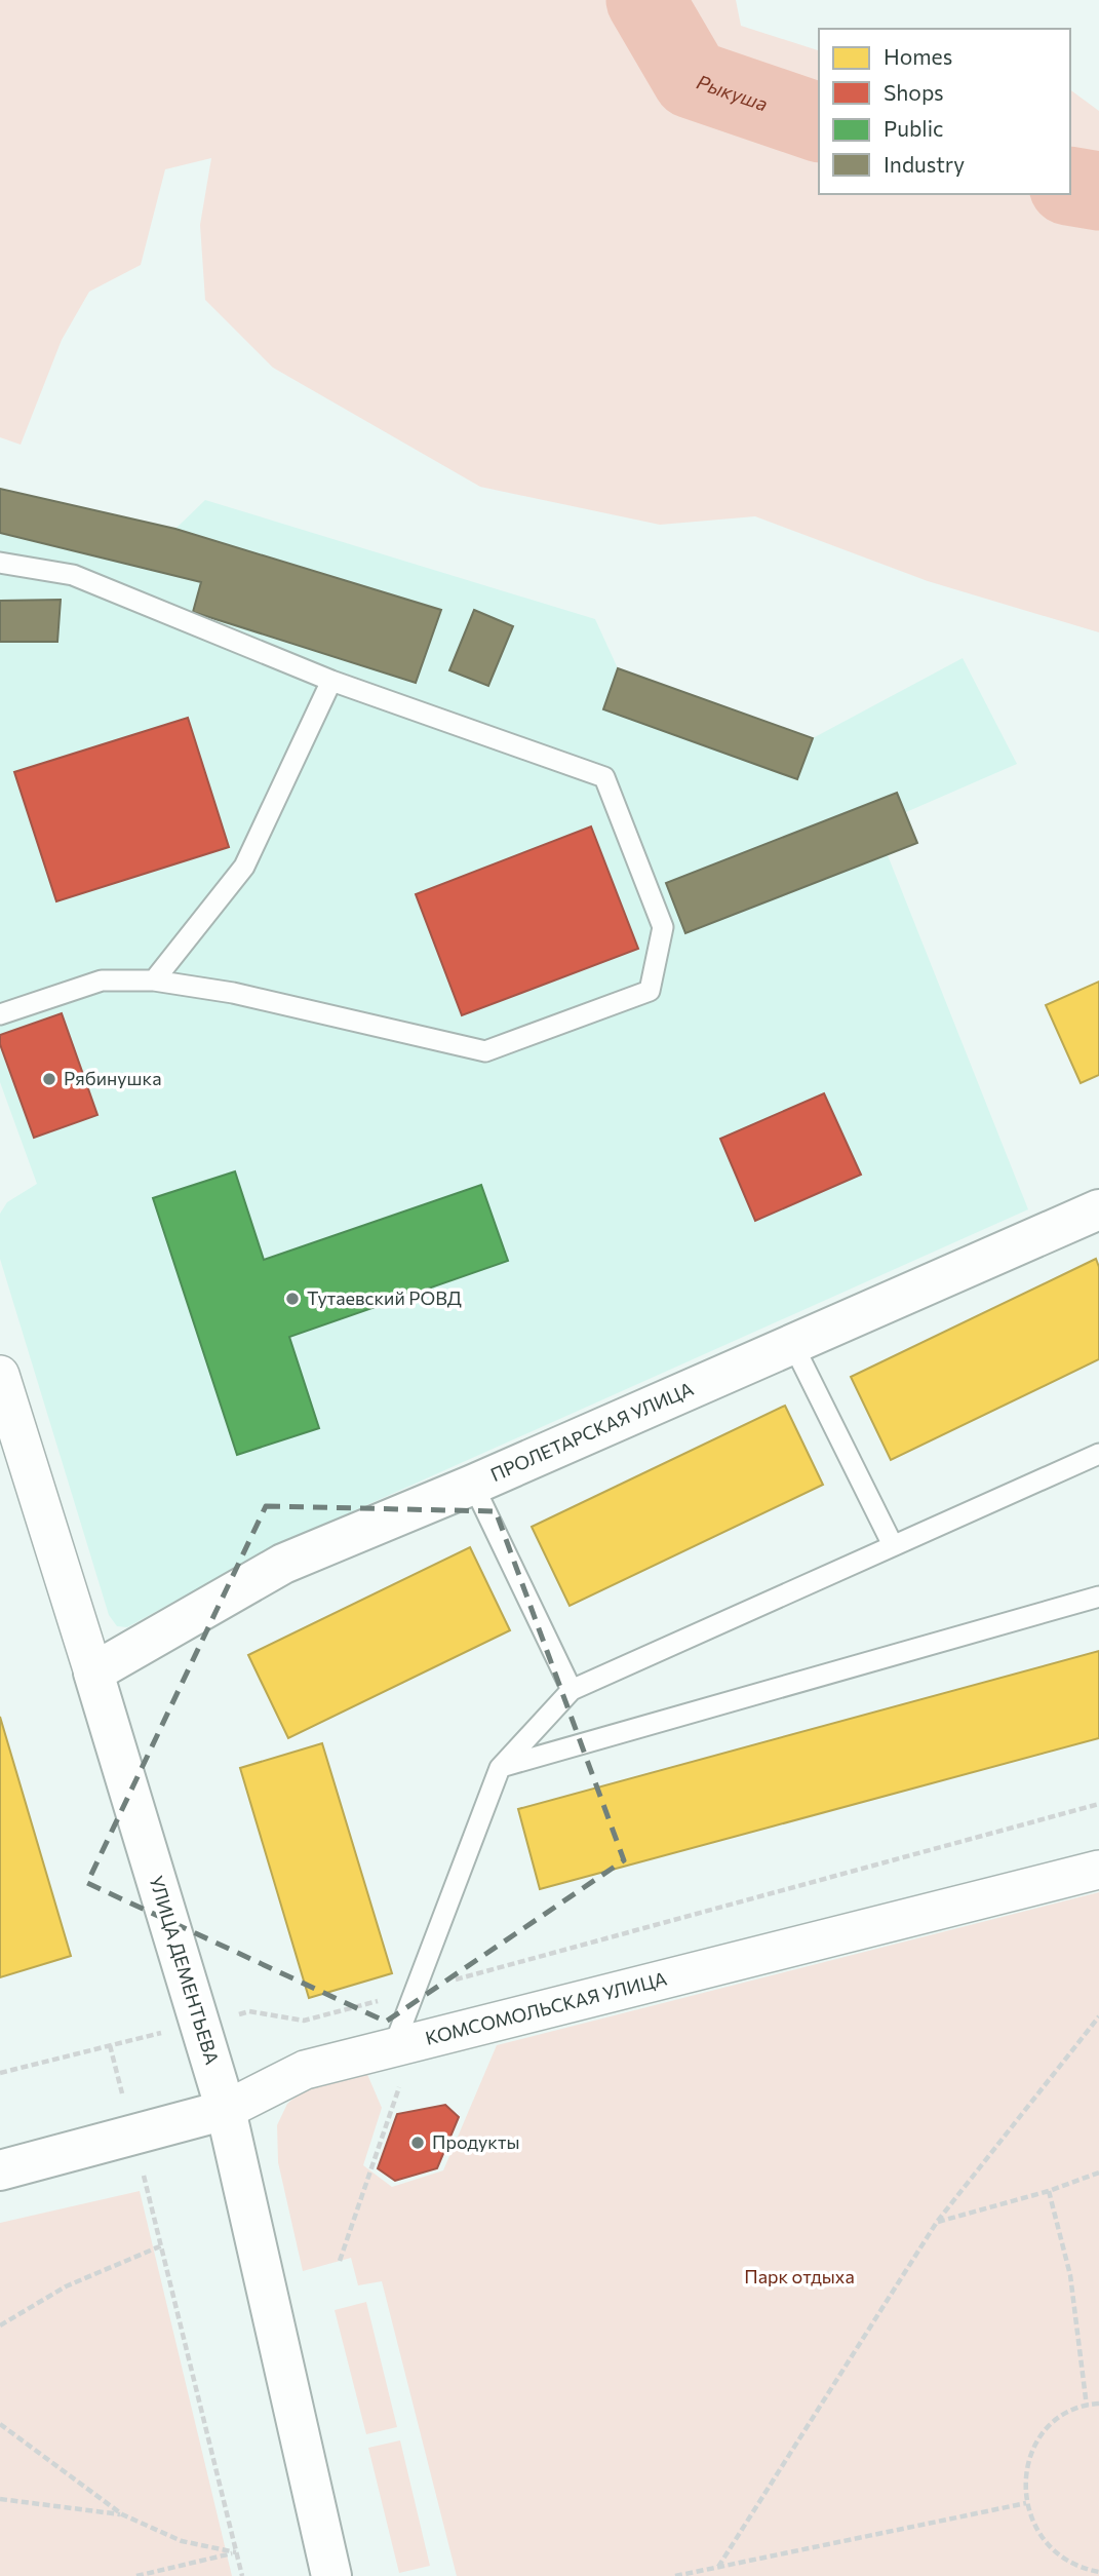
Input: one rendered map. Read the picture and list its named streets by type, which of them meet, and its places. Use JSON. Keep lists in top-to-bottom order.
{
  "streets": {
    "street": ["ПРОЛЕТАРСКАЯ УЛИЦА", "УЛИЦА ДЕМЕНТЬЕВА", "КОМСОМОЛЬСКАЯ УЛИЦА"]
  },
  "crossings": [
    ["ПРОЛЕТАРСКАЯ УЛИЦА", "УЛИЦА ДЕМЕНТЬЕВА"],
    ["УЛИЦА ДЕМЕНТЬЕВА", "КОМСОМОЛЬСКАЯ УЛИЦА"]
  ],
  "water": ["Рыкуша"],
  "parks": ["Парк отдыха"],
  "places": ["Рябинушка", "Тутаевский РОВД", "Продукты"],
  "legend": [
    "Homes",
    "Shops",
    "Public",
    "Industry"
  ]
}
